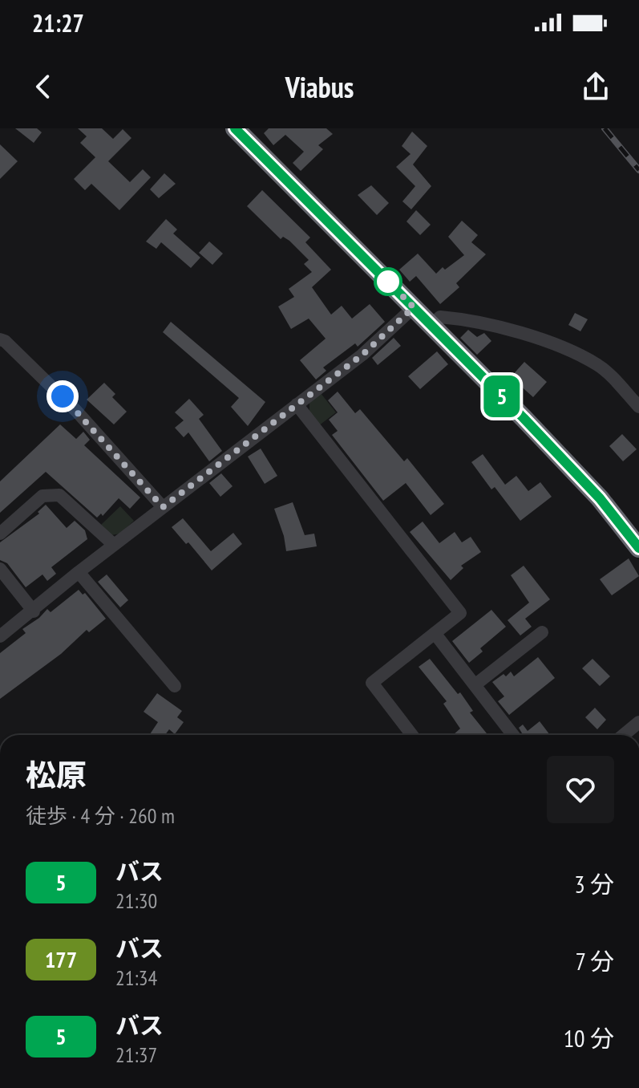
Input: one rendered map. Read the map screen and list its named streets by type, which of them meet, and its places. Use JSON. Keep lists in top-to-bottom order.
{
  "lines": ["bus line 5"],
  "page": {
    "status": "21:27",
    "header": "Viabus",
    "on_map": "5",
    "heading": ["松原", "徒歩 · 4 分 · 260 m"],
    "list": [
      {
        "mark": "5",
        "name": "バス",
        "note": "21:30",
        "value": "3 分"
      },
      {
        "mark": "177",
        "name": "バス",
        "note": "21:34",
        "value": "7 分"
      },
      {
        "mark": "5",
        "name": "バス",
        "note": "21:37",
        "value": "10 分"
      }
    ]
  }
}
